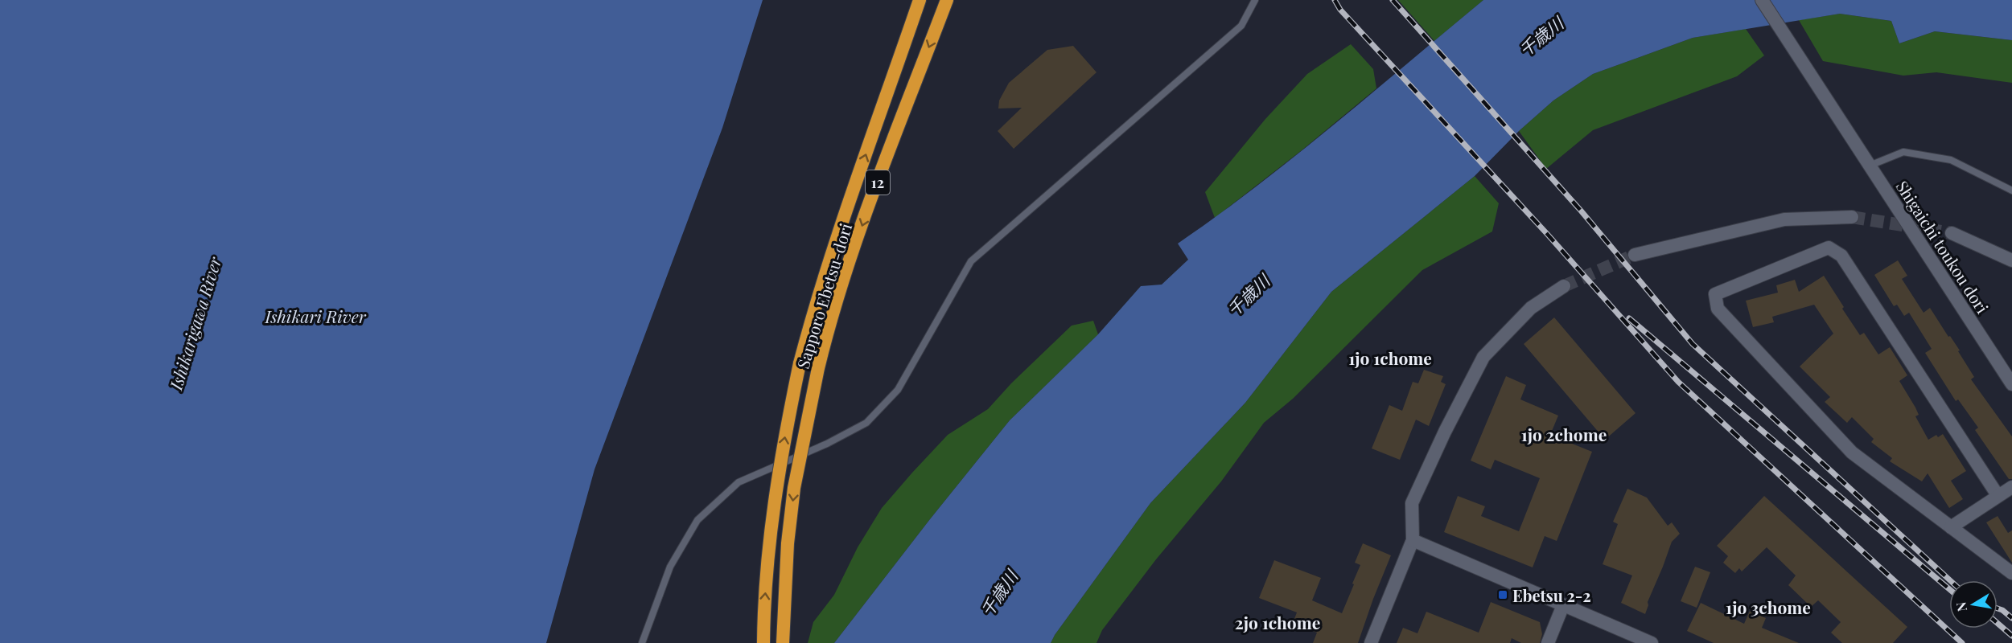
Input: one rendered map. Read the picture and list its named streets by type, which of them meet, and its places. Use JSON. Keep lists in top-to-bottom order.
{
  "streets": {
    "highway": ["12", "Sapporo Ebetsu-dori"],
    "street": ["Shigaichi toukou dori"]
  },
  "districts": [
    "1jo 1chome",
    "1jo 2chome",
    "1jo 3chome",
    "2jo 1chome"
  ],
  "water": ["千歳川", "Ishikari River", "Ishikarigawa River"],
  "places": {
    "transit": ["Ebetsu 2-2"]
  },
  "north": "left"
}
